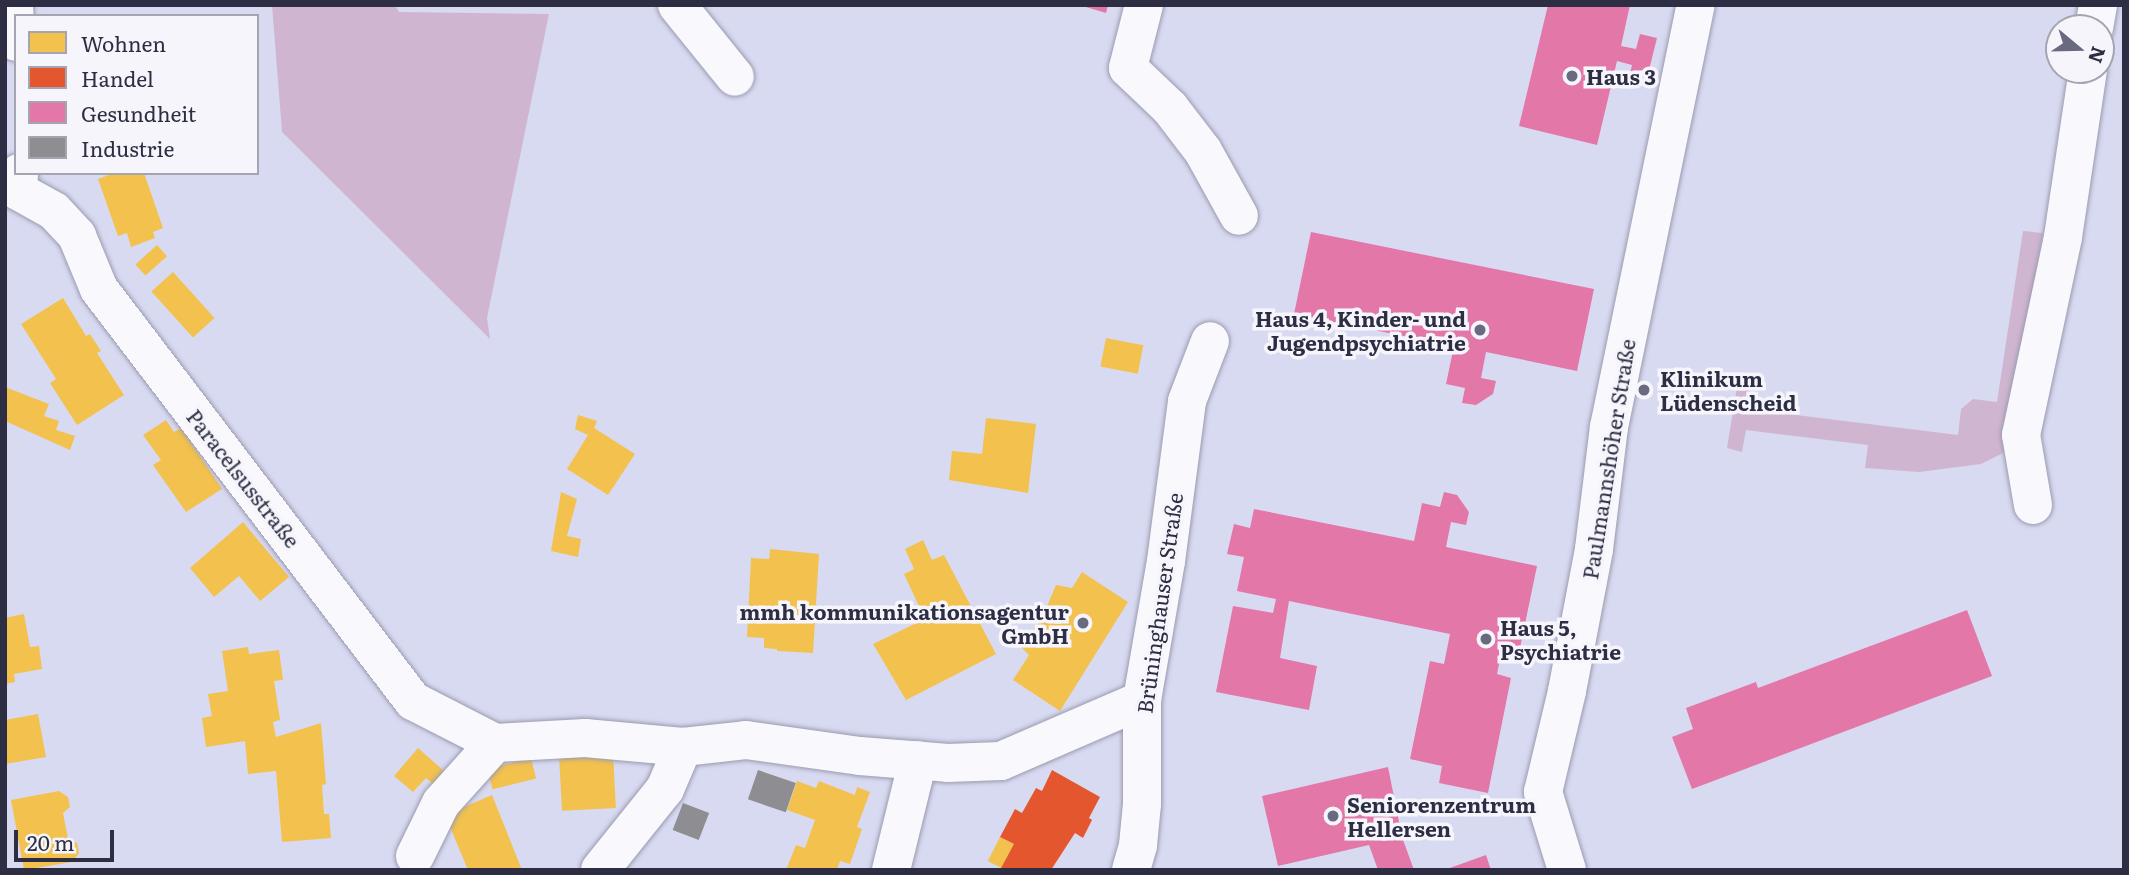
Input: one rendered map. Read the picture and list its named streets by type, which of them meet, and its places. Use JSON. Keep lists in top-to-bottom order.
{
  "streets": {
    "street": ["Paulmannshöher Straße", "Paracelsusstraße", "Brüninghauser Straße"]
  },
  "places": [
    "Haus 3",
    "Haus 4, Kinder- und Jugendpsychiatrie",
    "Klinikum Lüdenscheid",
    "mmh kommunikationsagentur GmbH",
    "Haus 5, Psychiatrie",
    "Seniorenzentrum Hellersen"
  ],
  "legend": [
    "Wohnen",
    "Handel",
    "Gesundheit",
    "Industrie"
  ],
  "scale_bar": "20 m",
  "north": "right"
}
